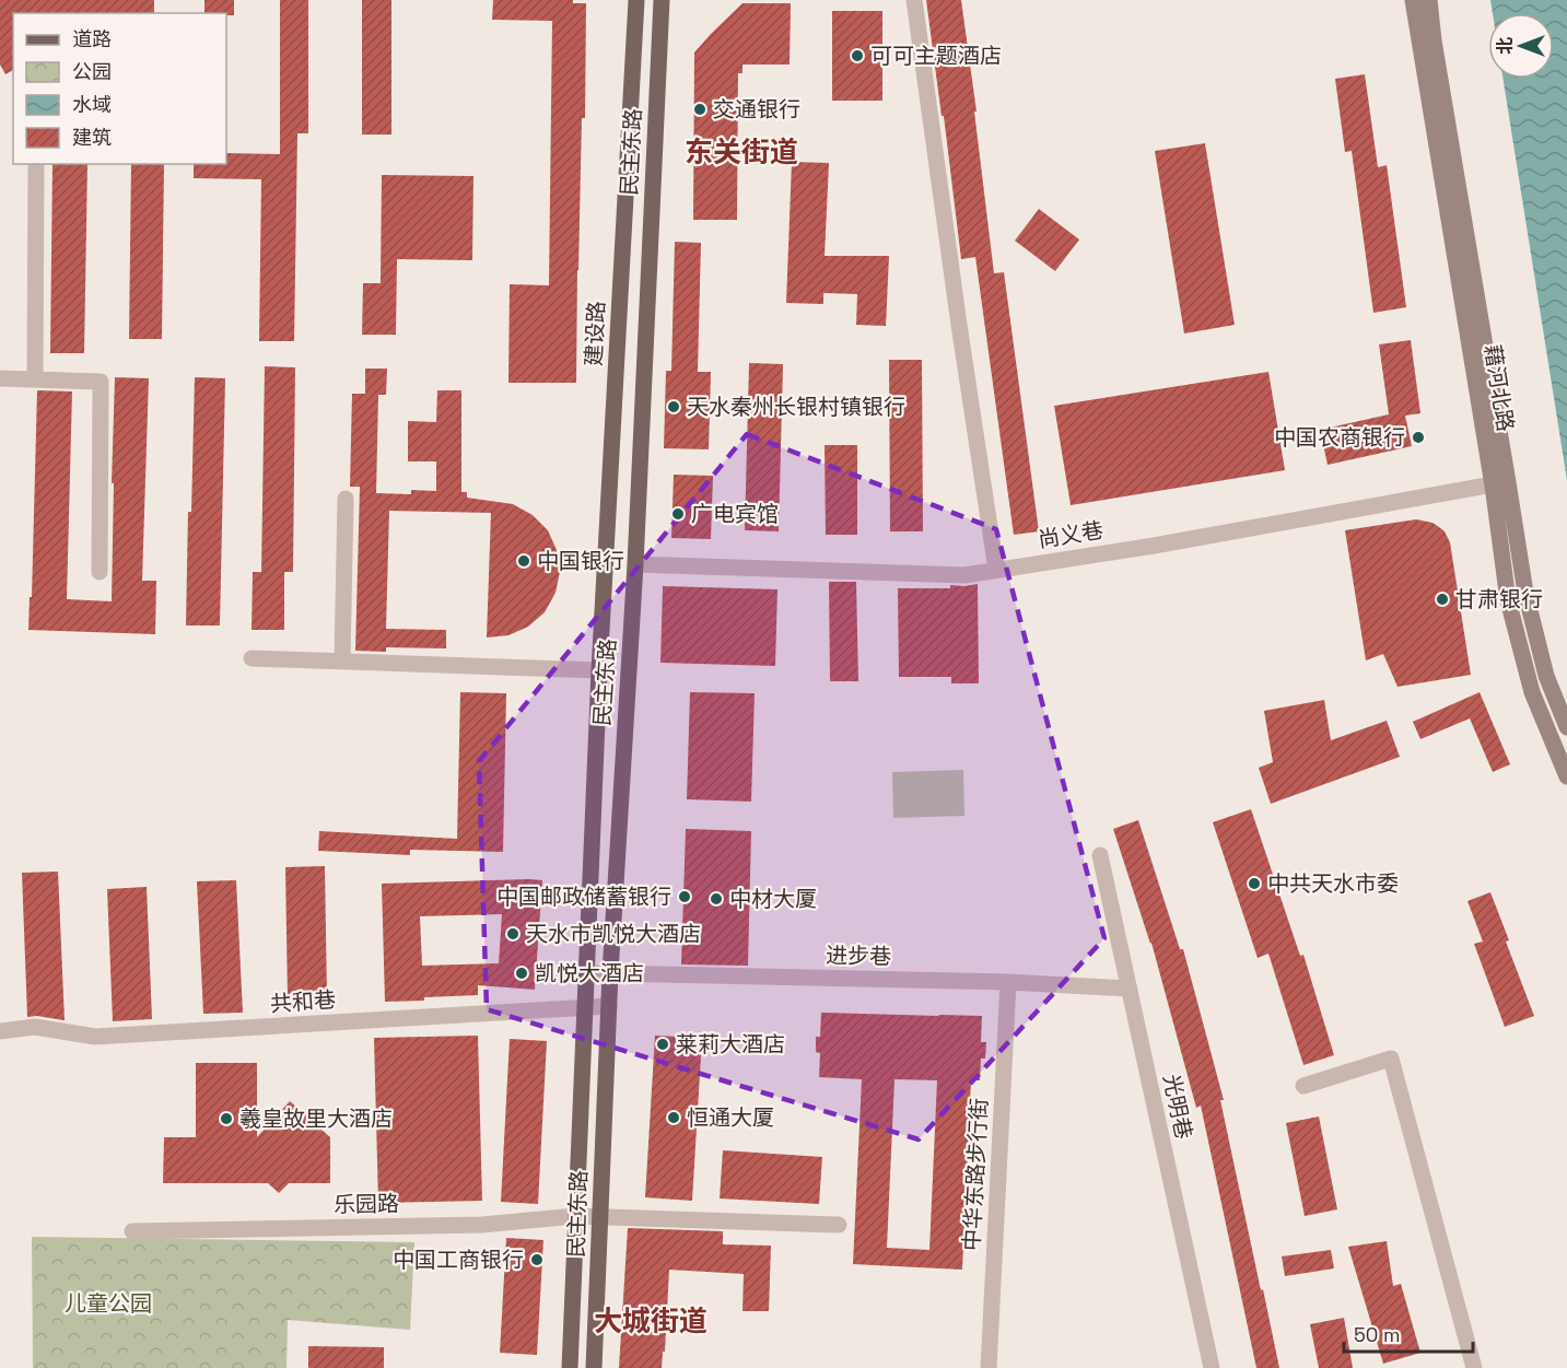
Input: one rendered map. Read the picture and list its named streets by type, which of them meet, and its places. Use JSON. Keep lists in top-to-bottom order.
{
  "streets": {
    "main road": ["民主东路", "建设路", "藉河北路"],
    "street": [
      "尚义巷",
      "进步巷",
      "共和巷",
      "光明巷",
      "中华东路步行街",
      "乐园路"
    ]
  },
  "crossings": [
    ["民主东路", "建设路"],
    ["民主东路", "尚义巷"],
    ["民主东路", "进步巷"],
    ["民主东路", "共和巷"],
    ["民主东路", "乐园路"],
    ["藉河北路", "尚义巷"],
    ["进步巷", "光明巷"],
    ["进步巷", "中华东路步行街"]
  ],
  "districts": ["东关街道", "大城街道"],
  "parks": ["儿童公园"],
  "places": [
    "可可主题酒店",
    "交通银行",
    "天水秦州长银村镇银行",
    "中国农商银行",
    "广电宾馆",
    "中国银行",
    "甘肃银行",
    "中共天水市委",
    "中国邮政储蓄银行",
    "中材大厦",
    "天水市凯悦大酒店",
    "凯悦大酒店",
    "莱莉大酒店",
    "恒通大厦",
    "羲皇故里大酒店",
    "中国工商银行"
  ],
  "legend": [
    "道路",
    "公园",
    "水域",
    "建筑"
  ],
  "scale_bar": "50 m",
  "north": "left"
}
